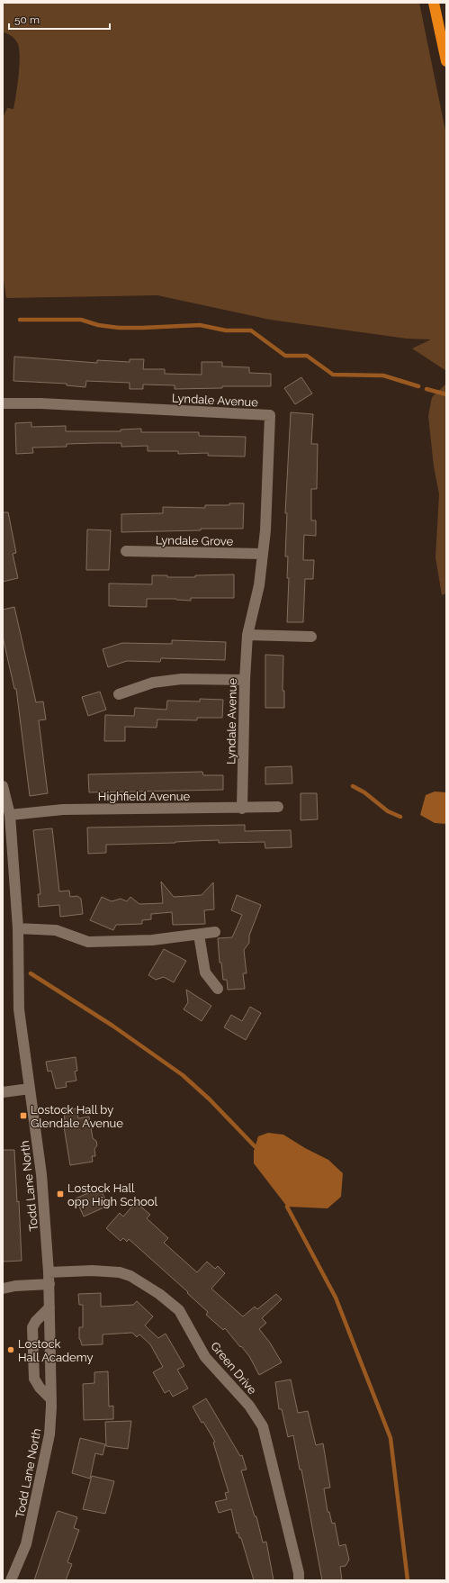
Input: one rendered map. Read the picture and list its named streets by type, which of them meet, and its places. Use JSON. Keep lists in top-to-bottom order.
{
  "streets": {
    "street": [
      "Lyndale Avenue",
      "Lyndale Grove",
      "Highfield Avenue",
      "Todd Lane North",
      "Green Drive"
    ]
  },
  "crossings": [
    ["Lyndale Avenue", "Lyndale Grove"],
    ["Lyndale Avenue", "Highfield Avenue"],
    ["Highfield Avenue", "Todd Lane North"],
    ["Todd Lane North", "Green Drive"]
  ],
  "places": {
    "transit": ["Lostock Hall by Glendale Avenue", "Lostock Hall opp High School"],
    "other": ["Lostock Hall Academy"]
  },
  "scale_bar": "50 m"
}
